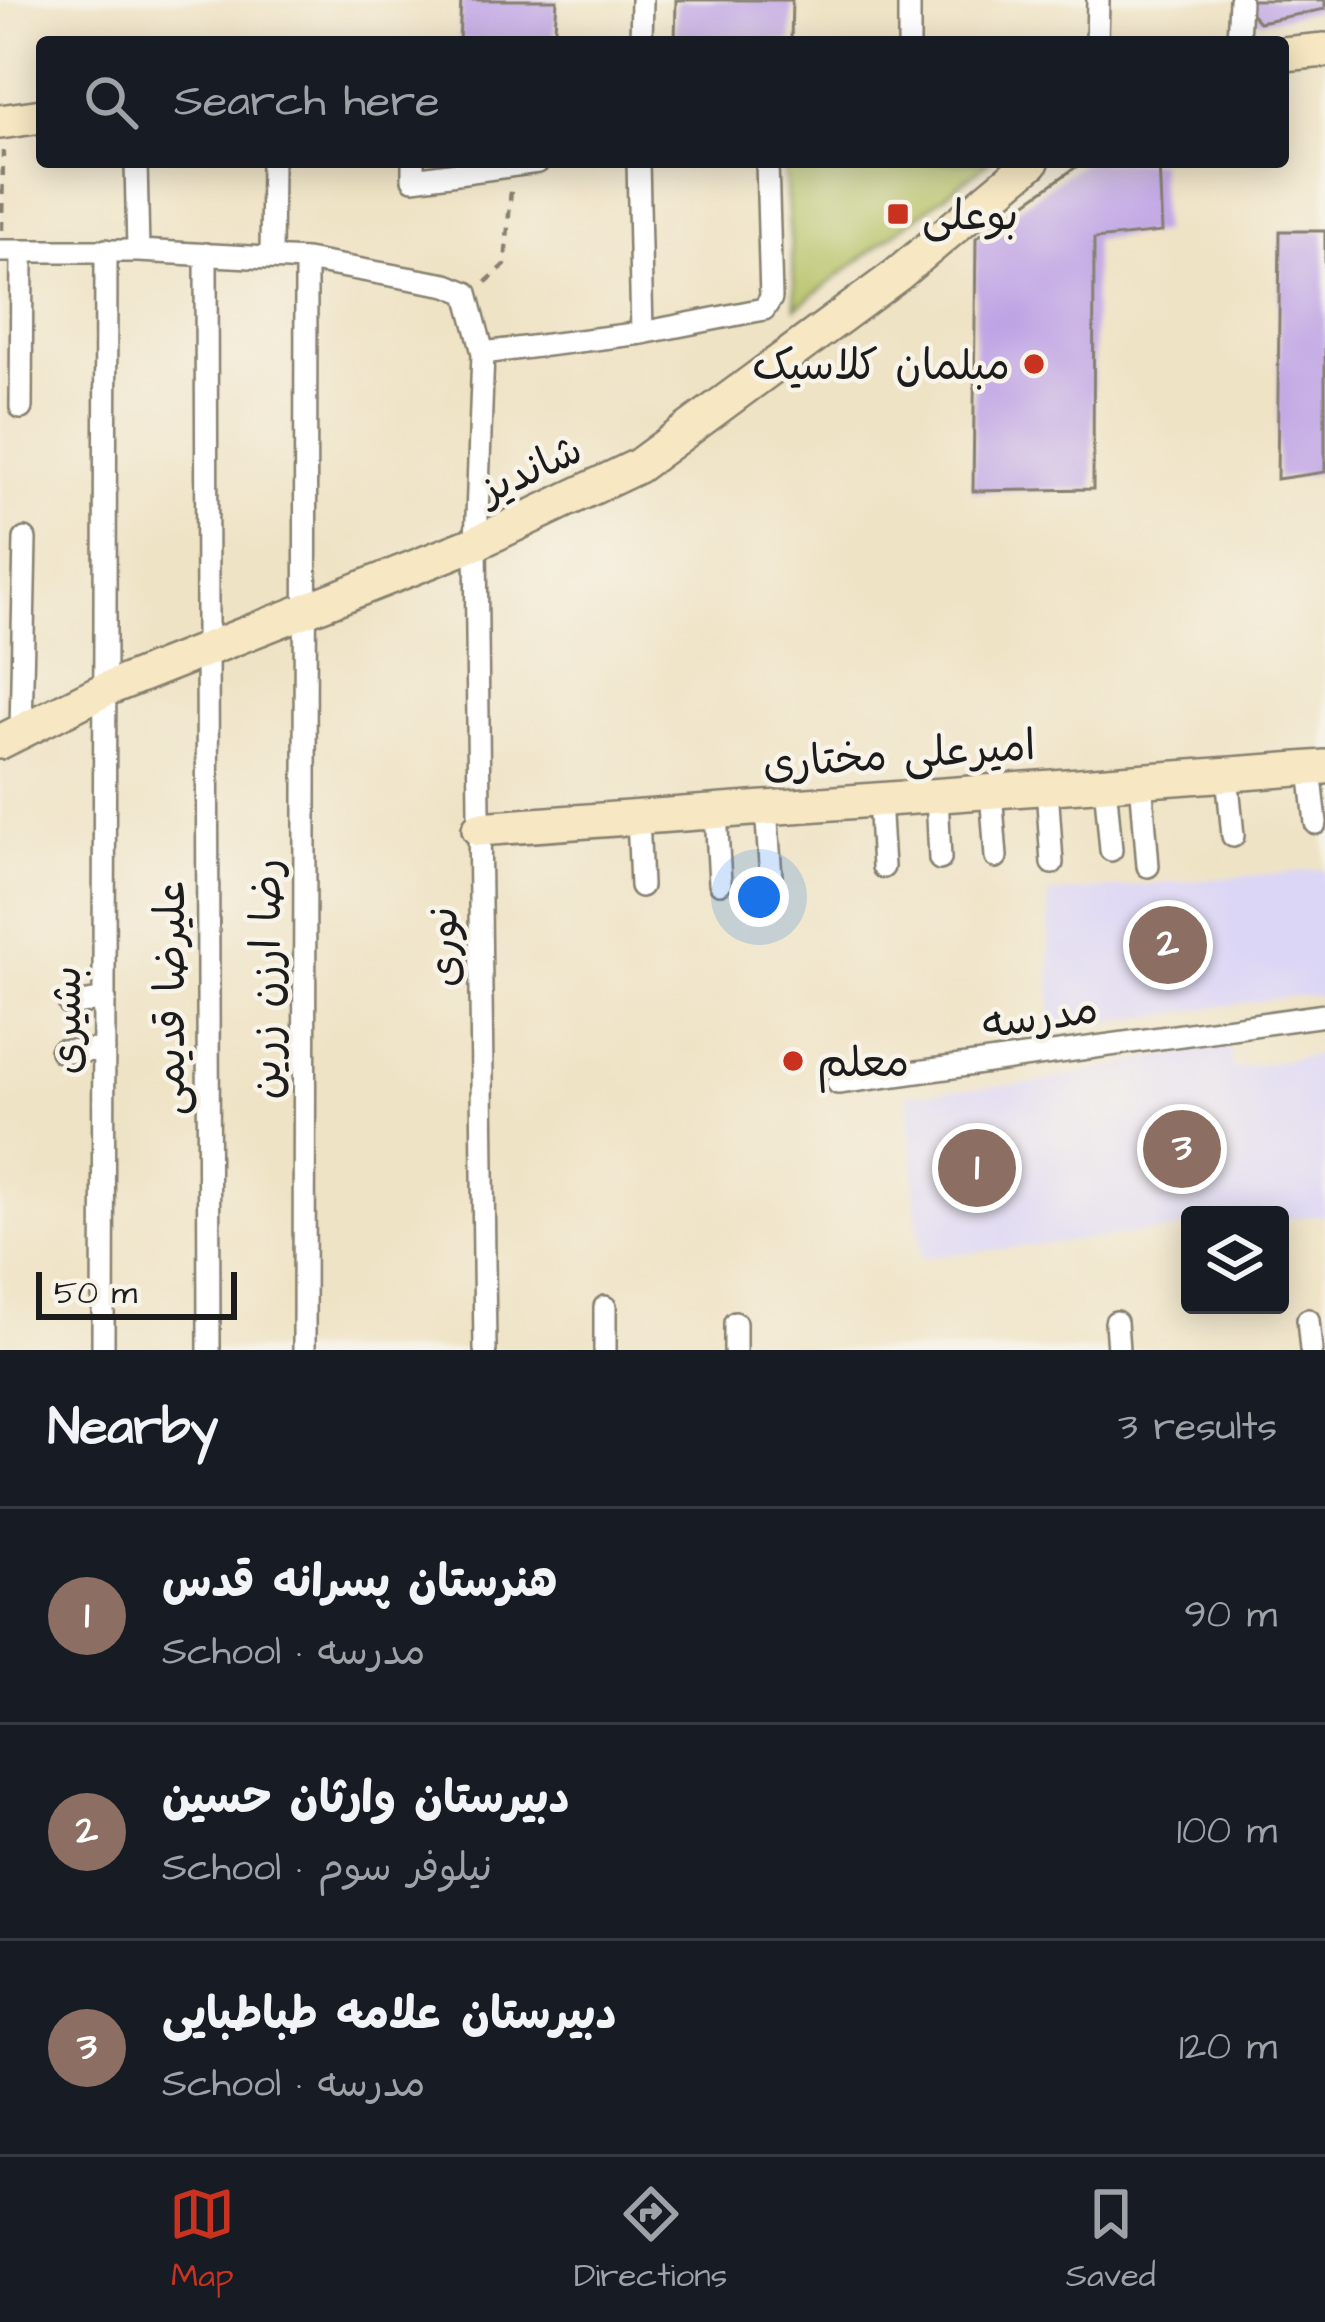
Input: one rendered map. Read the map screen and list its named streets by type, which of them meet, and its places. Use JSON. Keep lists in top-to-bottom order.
{
  "streets": {
    "street": [
      "شاندیز",
      "امیرعلی مختاری",
      "نوری",
      "رضا ارزن زرین",
      "علیرضا قدیمی",
      "مدرسه",
      "بشیری"
    ]
  },
  "crossings": [
    ["شاندیز", "نوری"],
    ["شاندیز", "رضا ارزن زرین"],
    ["شاندیز", "علیرضا قدیمی"],
    ["شاندیز", "بشیری"],
    ["امیرعلی مختاری", "نوری"]
  ],
  "places": {
    "transit": ["بوعلی"],
    "other": ["مبلمان کلاسیک", "معلم"]
  },
  "scale_bar": "50 m",
  "page": {
    "search": "Search here",
    "pins": ["2", "3", "1"],
    "scale": "50 m",
    "heading": ["Nearby", "3 results"],
    "list": [
      {
        "mark": "1",
        "name": "هنرستان پسرانه قدس",
        "note": "School · مدرسه",
        "value": "90 m"
      },
      {
        "mark": "2",
        "name": "دبیرستان وارثان حسین",
        "note": "School · نیلوفر سوم",
        "value": "100 m"
      },
      {
        "mark": "3",
        "name": "دبیرستان علامه طباطبایی",
        "note": "School · مدرسه",
        "value": "120 m"
      }
    ],
    "nav": ["Map", "Directions", "Saved"]
  }
}
